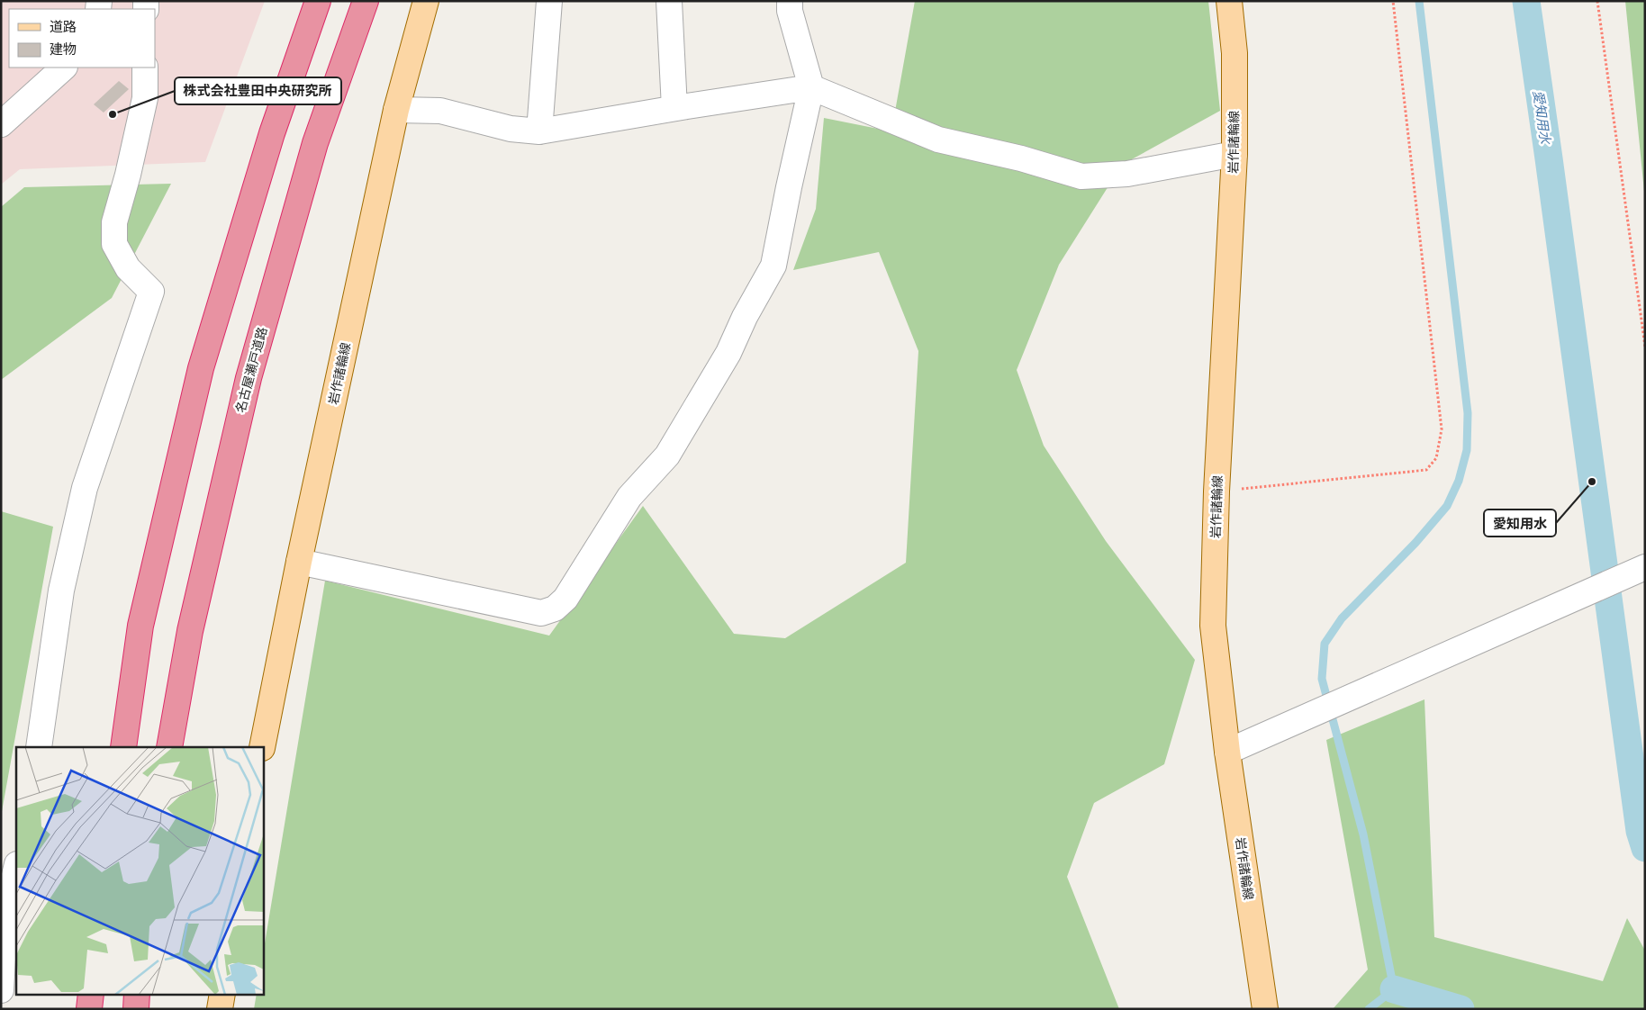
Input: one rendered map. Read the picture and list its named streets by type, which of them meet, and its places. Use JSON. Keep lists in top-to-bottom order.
{
  "streets": {
    "highway": ["名古屋瀬戸道路"],
    "main road": ["岩作諸輪線"]
  },
  "water": ["愛知用水"],
  "places": ["株式会社豊田中央研究所", "愛知用水"],
  "legend": ["道路", "建物"]
}
